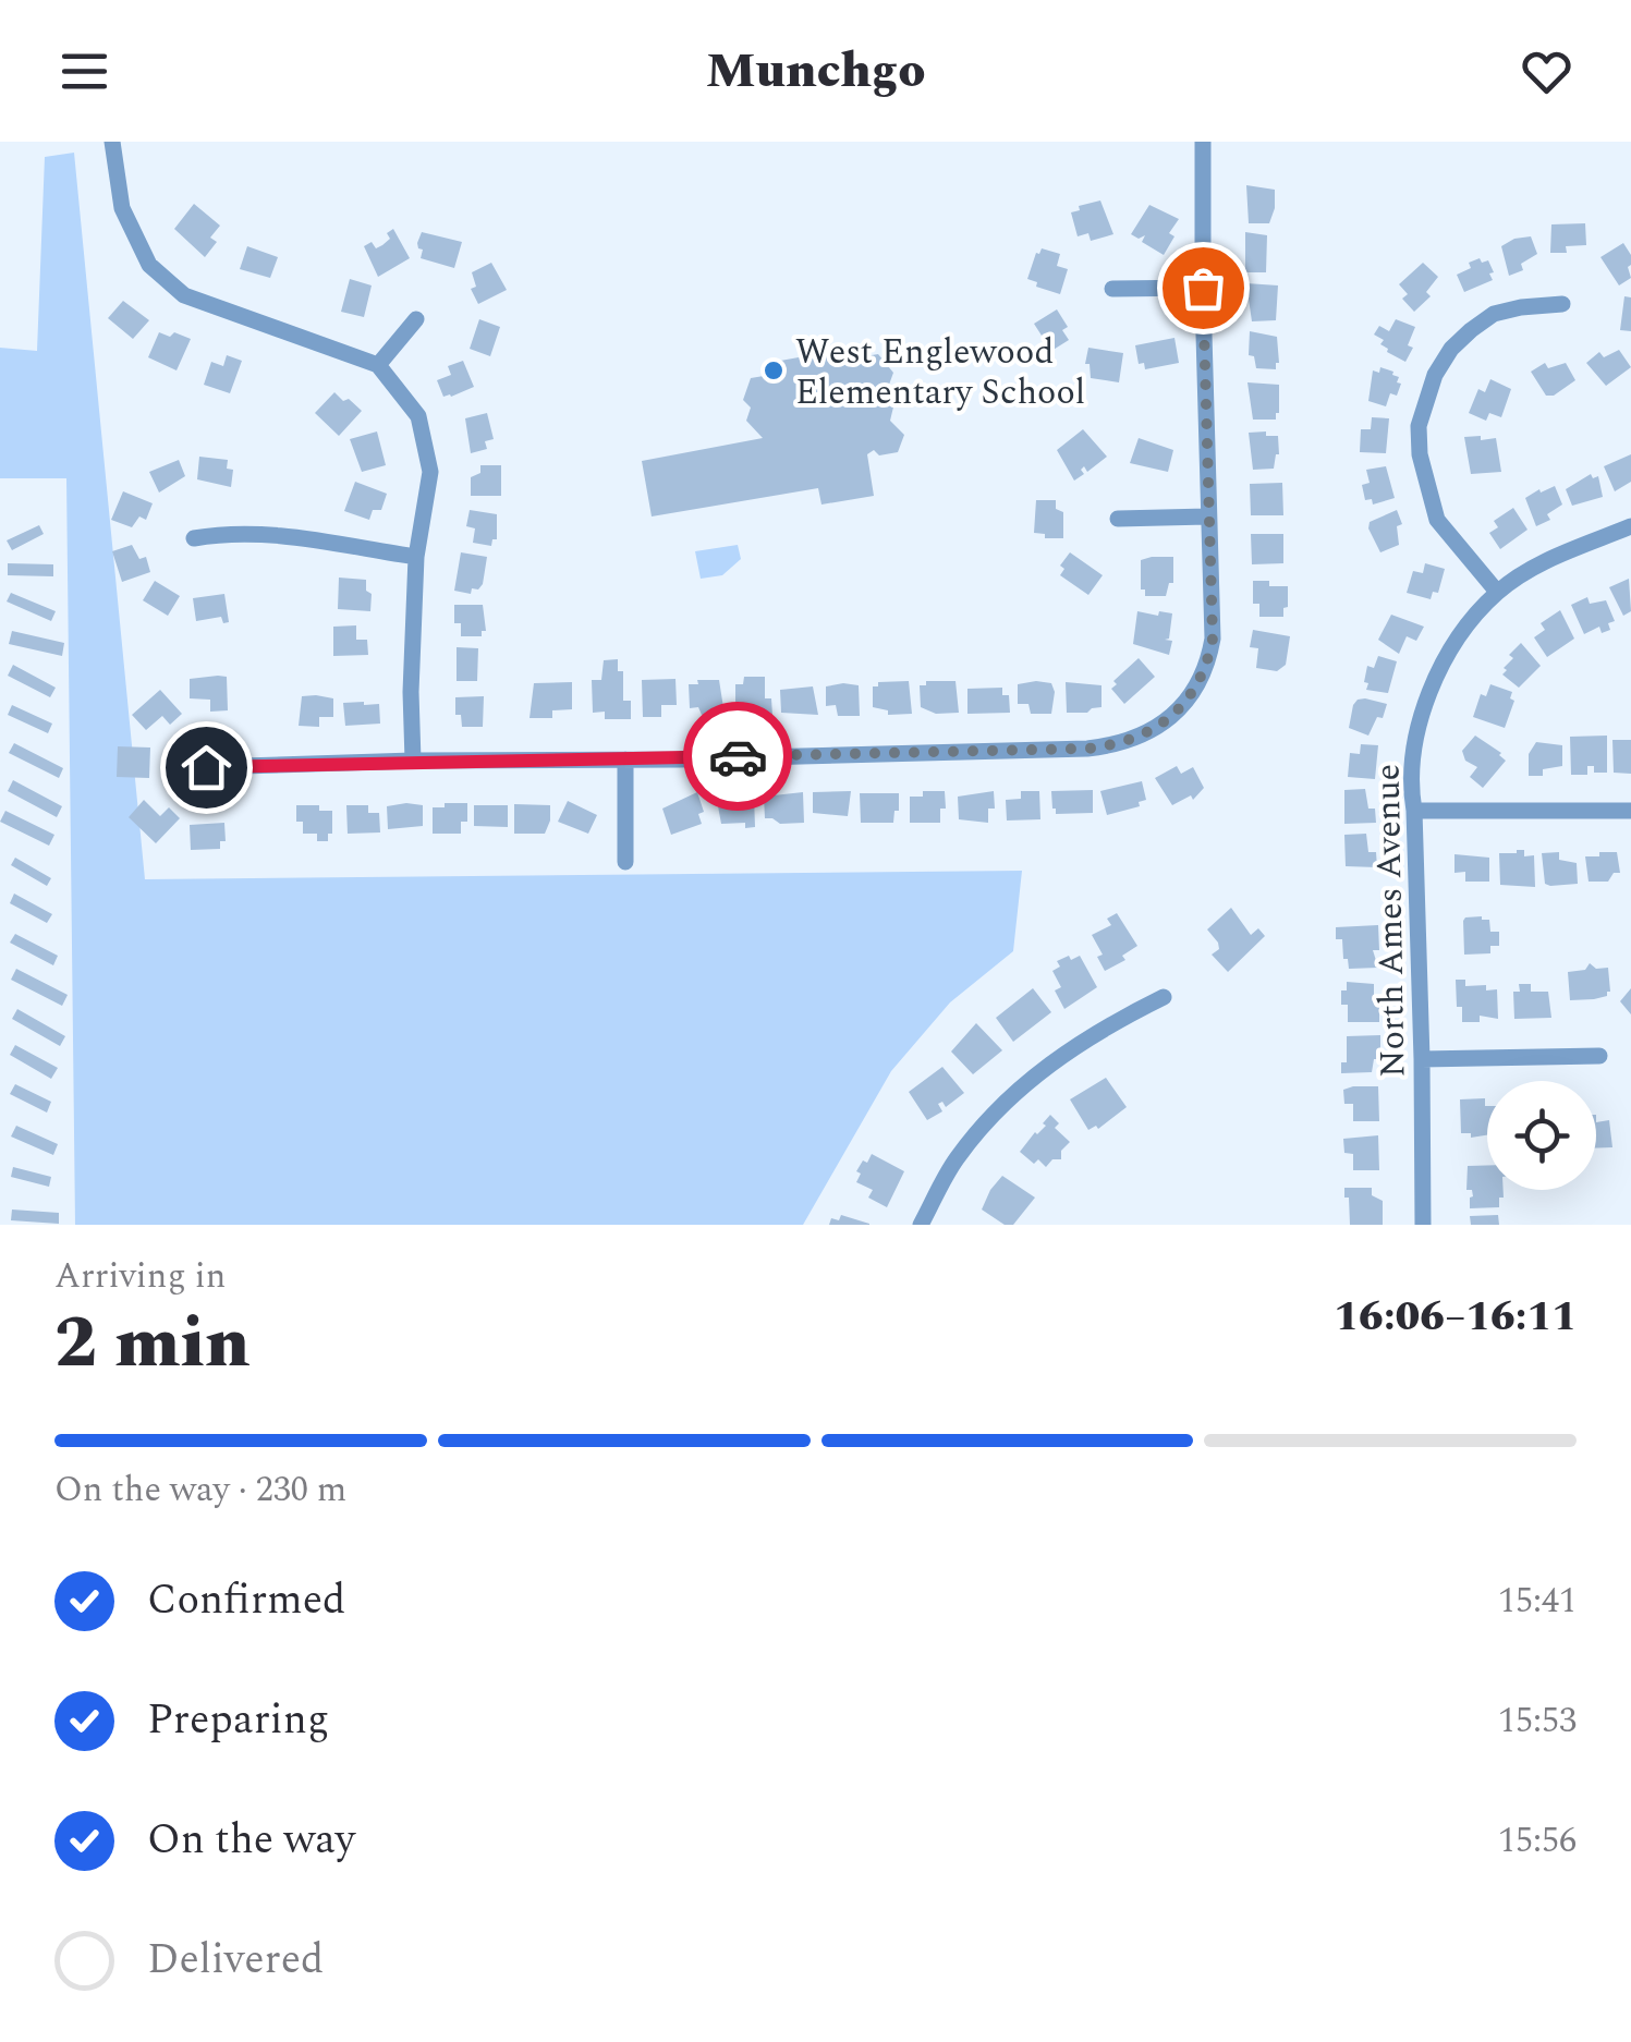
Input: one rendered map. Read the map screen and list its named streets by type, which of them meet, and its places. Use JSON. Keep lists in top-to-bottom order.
{
  "streets": {
    "street": ["North Ames Avenue"]
  },
  "places": ["West Englewood Elementary School"],
  "page": {
    "header": "Munchgo",
    "heading": ["2 min", "Arriving in", "16:06–16:11"],
    "bar": "On the way · 230 m",
    "list": [
      ["Confirmed", "15:41"],
      ["Preparing", "15:53"],
      ["On the way", "15:56"],
      "Delivered"
    ]
  }
}
